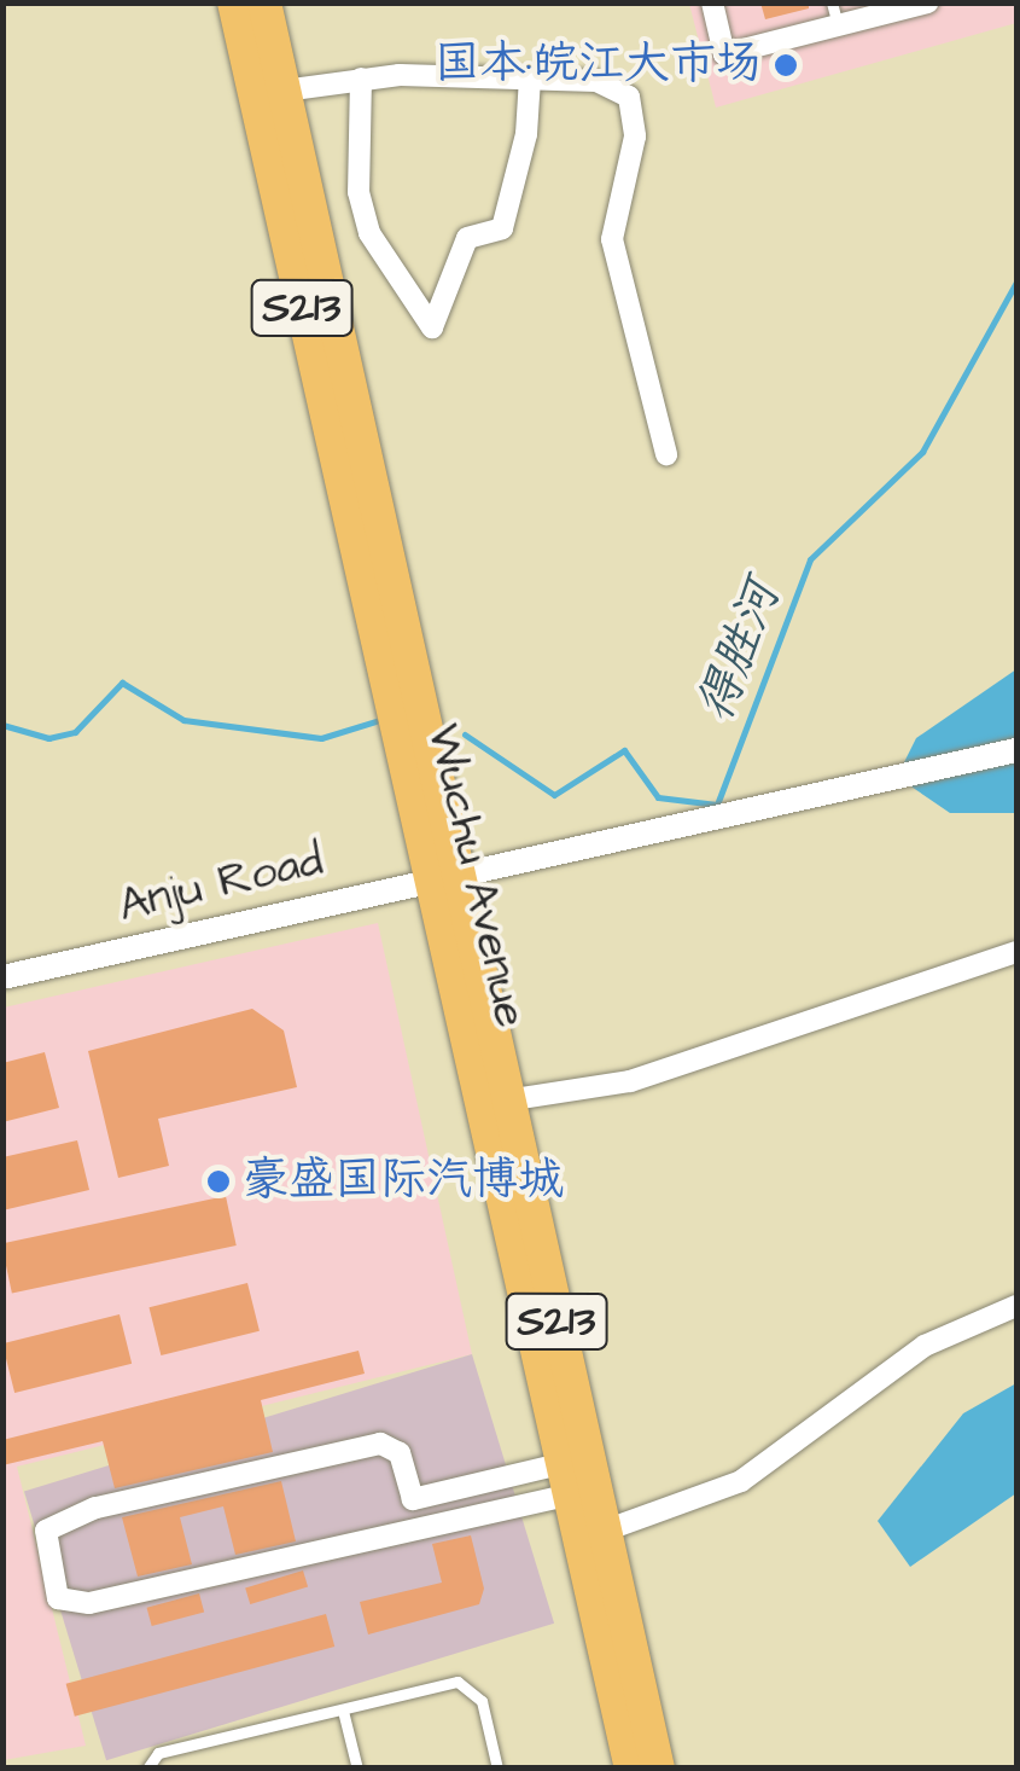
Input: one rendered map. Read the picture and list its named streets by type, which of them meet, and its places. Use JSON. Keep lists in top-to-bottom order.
{
  "streets": {
    "highway": ["S213", "Wuchu Avenue"],
    "street": ["Anju Road"]
  },
  "crossings": [
    ["Wuchu Avenue", "Anju Road"]
  ],
  "water": ["得胜河"],
  "places": ["国本·皖江大市场", "豪盛国际汽博城"]
}
